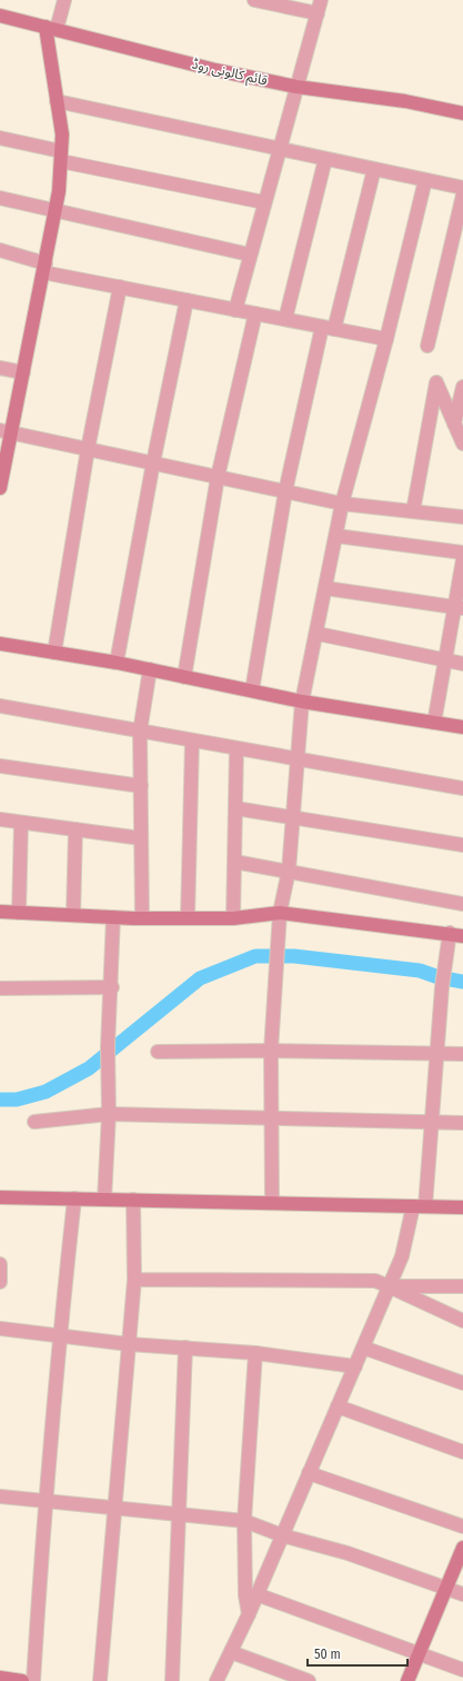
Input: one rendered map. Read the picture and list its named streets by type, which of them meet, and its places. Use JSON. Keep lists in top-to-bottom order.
{
  "streets": {
    "street": ["قائم کالونی روڈ"]
  },
  "scale_bar": "50 m"
}
